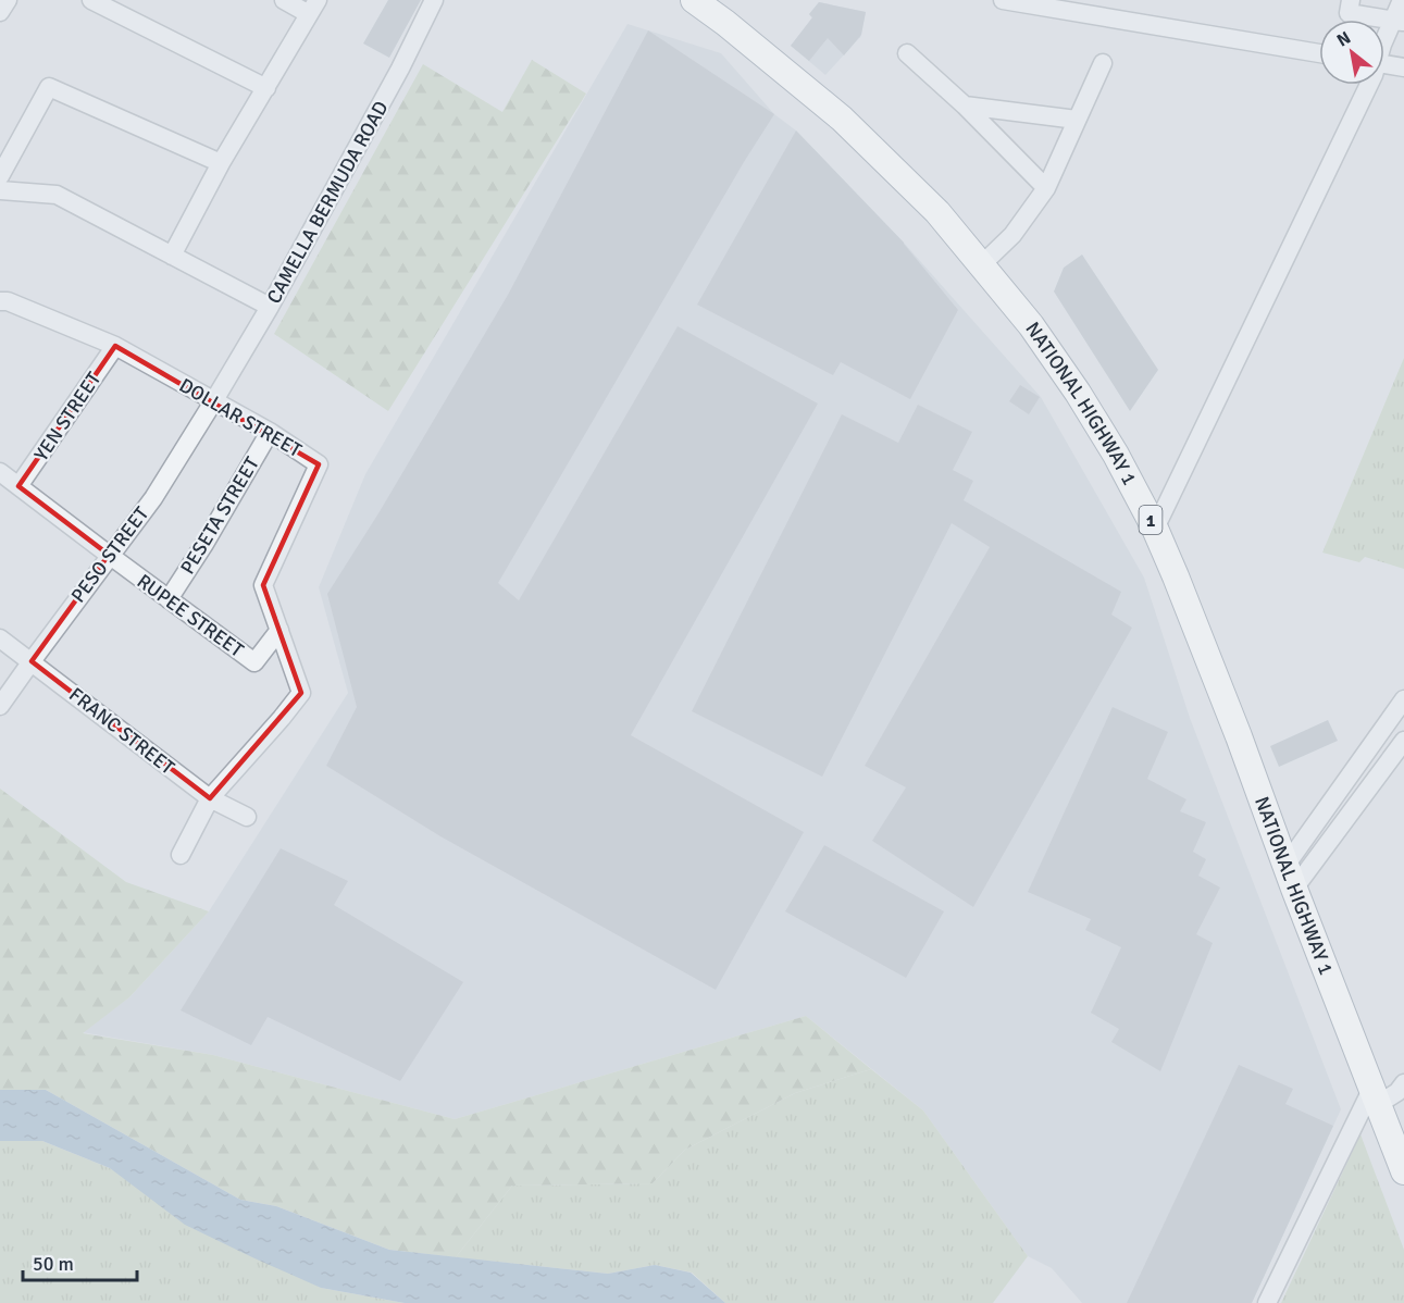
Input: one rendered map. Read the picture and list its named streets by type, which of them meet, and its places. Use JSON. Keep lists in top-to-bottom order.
{
  "streets": {
    "highway": ["NATIONAL HIGHWAY 1", "1"],
    "street": [
      "CAMELLA BERMUDA ROAD",
      "YEN STREET",
      "DOLLAR STREET",
      "PESETA STREET",
      "PESO STREET",
      "RUPEE STREET",
      "FRANC STREET"
    ]
  },
  "crossings": [
    ["CAMELLA BERMUDA ROAD", "DOLLAR STREET"],
    ["CAMELLA BERMUDA ROAD", "PESO STREET"],
    ["YEN STREET", "DOLLAR STREET"],
    ["YEN STREET", "RUPEE STREET"],
    ["DOLLAR STREET", "PESETA STREET"],
    ["DOLLAR STREET", "PESO STREET"],
    ["DOLLAR STREET", "RUPEE STREET"],
    ["DOLLAR STREET", "FRANC STREET"],
    ["PESETA STREET", "RUPEE STREET"],
    ["PESO STREET", "RUPEE STREET"],
    ["PESO STREET", "FRANC STREET"]
  ],
  "scale_bar": "50 m",
  "north": "top left"
}
